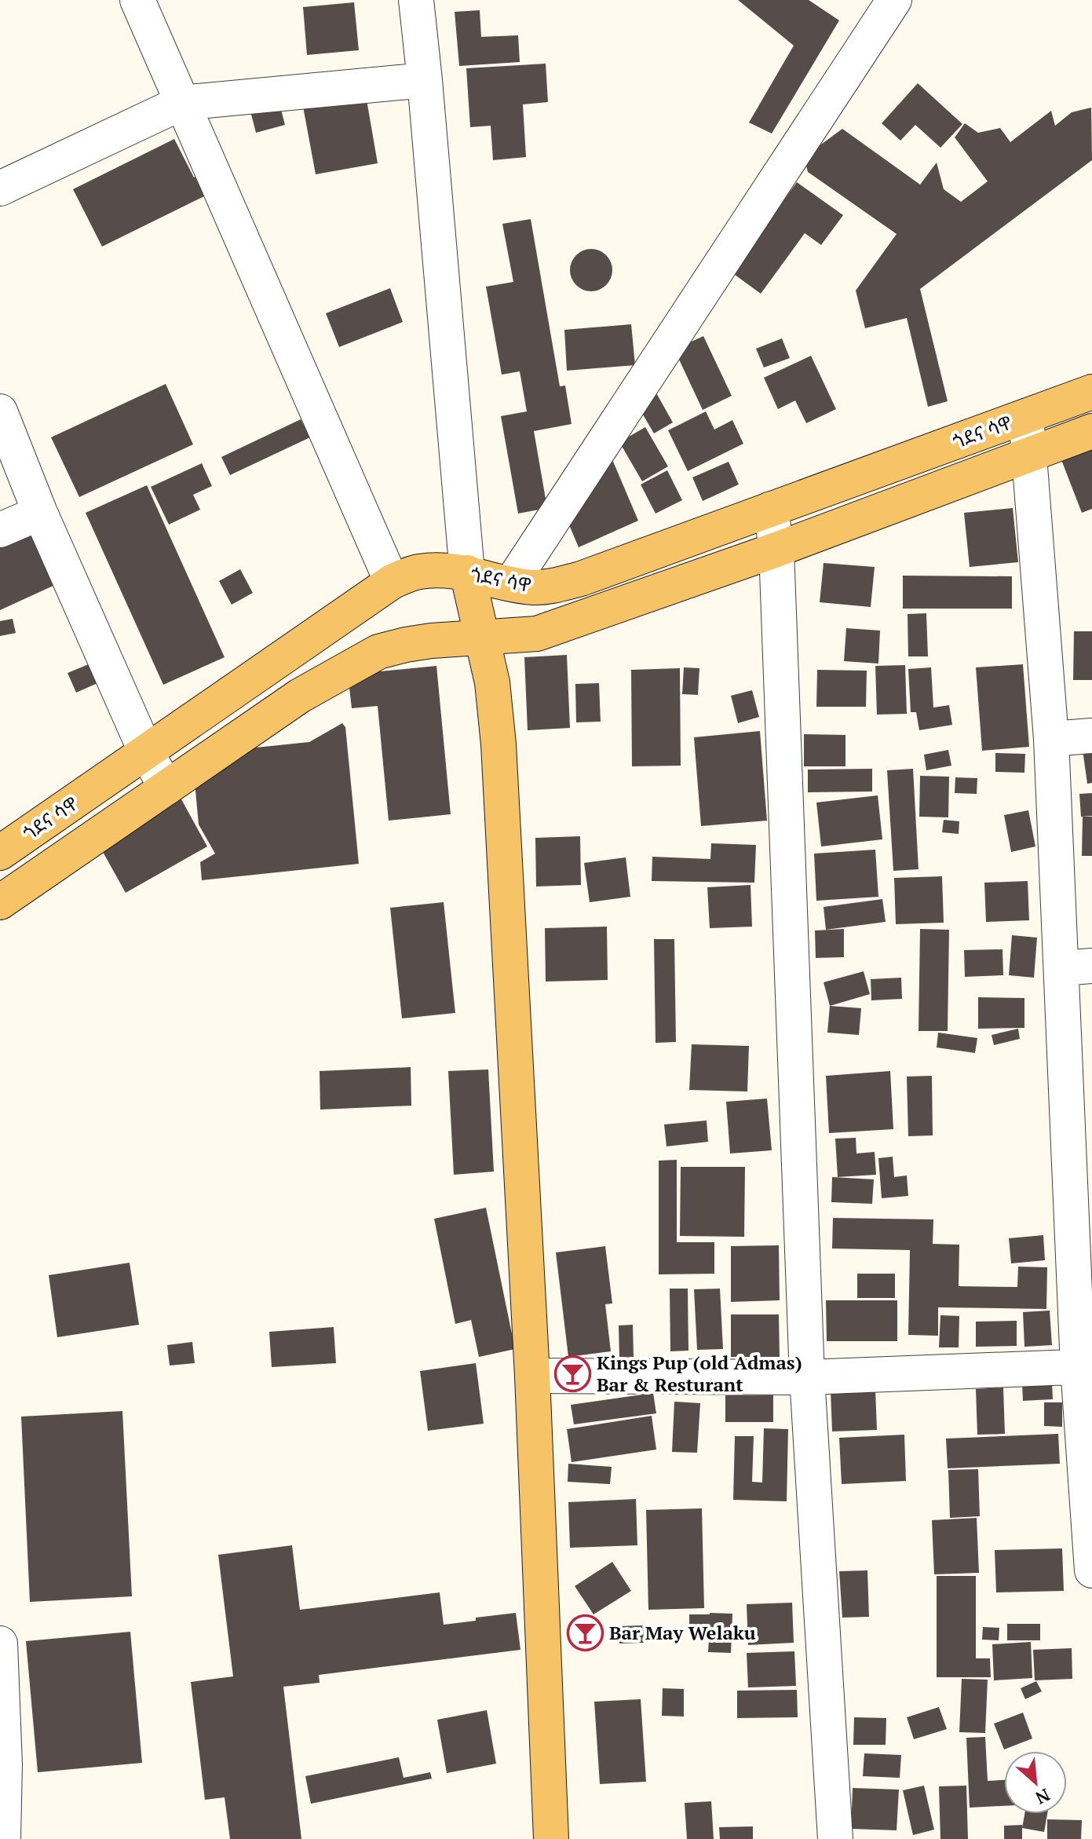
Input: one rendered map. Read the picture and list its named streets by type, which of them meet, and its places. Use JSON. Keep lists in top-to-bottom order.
{
  "streets": {
    "main road": ["ጎደና ሳዋ"]
  },
  "places": {
    "bar": ["Kings Pup (old Admas) Bar & Resturant", "Bar May Welaku"]
  },
  "north": "bottom right"
}
